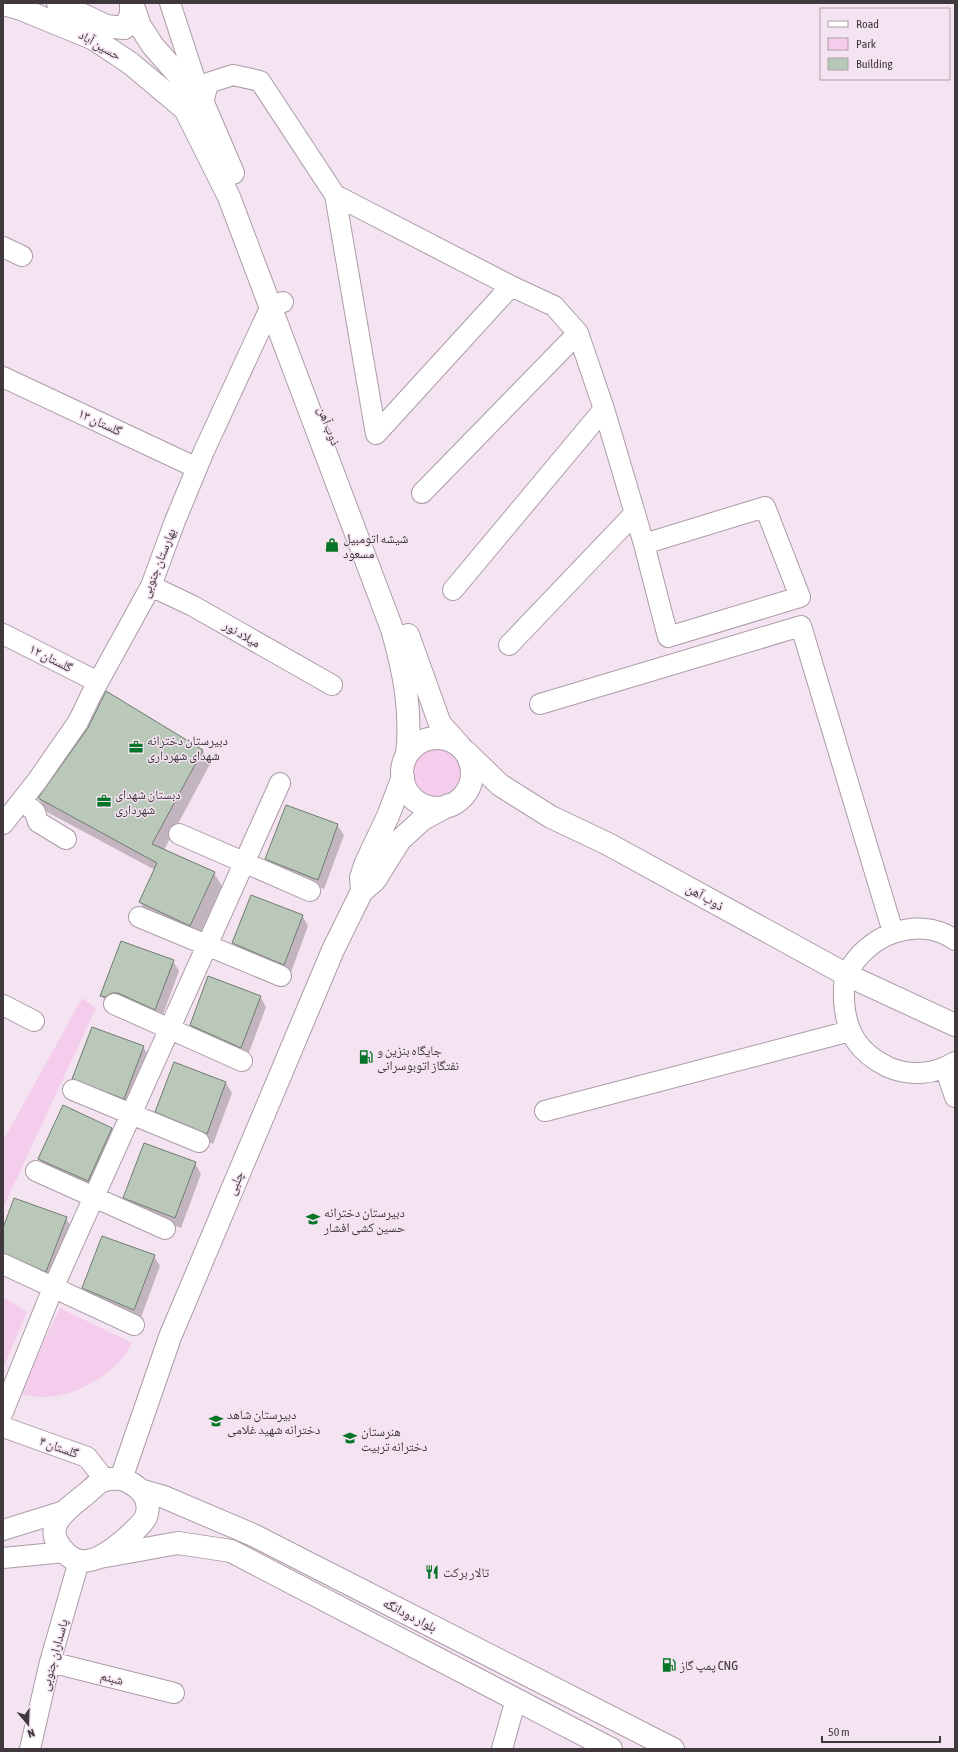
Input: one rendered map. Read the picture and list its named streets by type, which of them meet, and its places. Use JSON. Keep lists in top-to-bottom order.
{
  "streets": {
    "main road": [
      "حسین آباد",
      "ذوب آهن",
      "چلبی",
      "بلوار دودانگه"
    ],
    "street": [
      "گلستان ۱۳",
      "بهارستان جنوبی",
      "میلاد نور",
      "گلستان ۱۲",
      "گلستان ۴",
      "پاسداران جنوبی",
      "شبنم"
    ]
  },
  "crossings": [
    ["حسین آباد", "ذوب آهن"],
    ["گلستان ۱۳", "بهارستان جنوبی"],
    ["ذوب آهن", "بهارستان جنوبی"],
    ["بهارستان جنوبی", "میلاد نور"],
    ["بهارستان جنوبی", "گلستان ۱۲"],
    ["چلبی", "گلستان ۴"],
    ["چلبی", "بلوار دودانگه"],
    ["چلبی", "پاسداران جنوبی"],
    ["گلستان ۴", "بلوار دودانگه"],
    ["گلستان ۴", "پاسداران جنوبی"],
    ["بلوار دودانگه", "پاسداران جنوبی"],
    ["پاسداران جنوبی", "شبنم"]
  ],
  "places": {
    "shop": ["شیشه اتومبیل مسعود"],
    "office": ["دبیرستان دخترانه شهدای شهرداری", "دبستان شهدای شهرداری"],
    "fuel station": ["جایگاه بنزین و نفتگاز اتوبوسرانی", "پمپ گاز CNG"],
    "school or university": ["دبیرستان دخترانه حسین کشی افشار", "دبیرستان شاهد دخترانه شهید غلامی", "هنرستان دخترانه تربیت"],
    "restaurant": ["تالار برکت"]
  },
  "legend": ["Road", "Park", "Building"],
  "scale_bar": "50 m",
  "north": "bottom"
}
